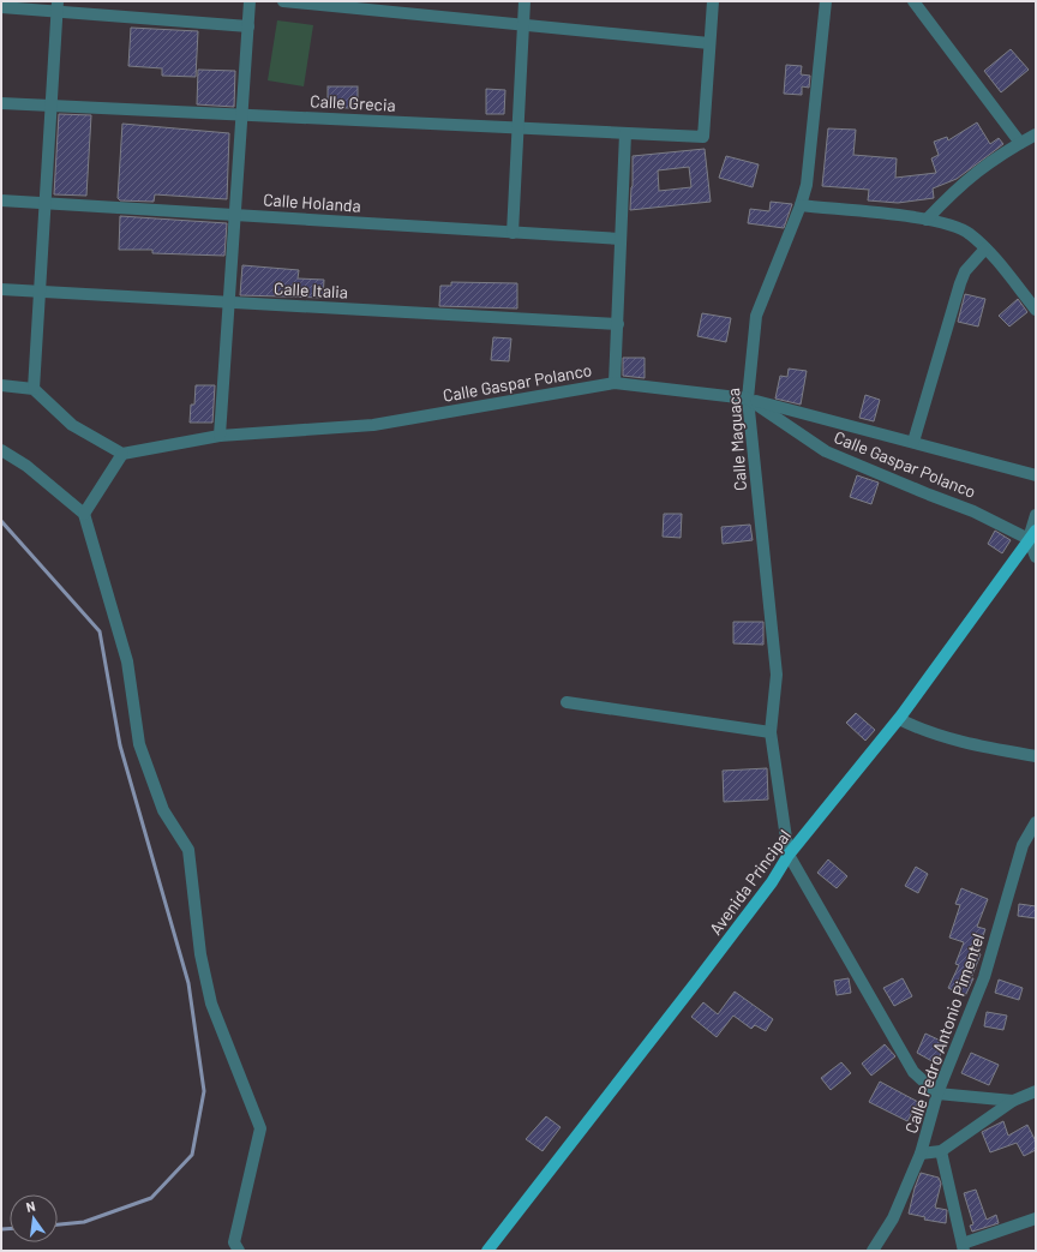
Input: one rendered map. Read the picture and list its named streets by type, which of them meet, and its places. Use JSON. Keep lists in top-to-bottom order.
{
  "streets": {
    "main road": ["Avenida Principal"],
    "street": [
      "Calle Grecia",
      "Calle Holanda",
      "Calle Italia",
      "Calle Gaspar Polanco",
      "Calle Maguaca",
      "Calle Pedro Antonio Pimentel"
    ]
  },
  "crossings": [
    ["Calle Gaspar Polanco", "Calle Maguaca"],
    ["Calle Gaspar Polanco", "Avenida Principal"],
    ["Calle Maguaca", "Avenida Principal"]
  ],
  "north": "top"
}
